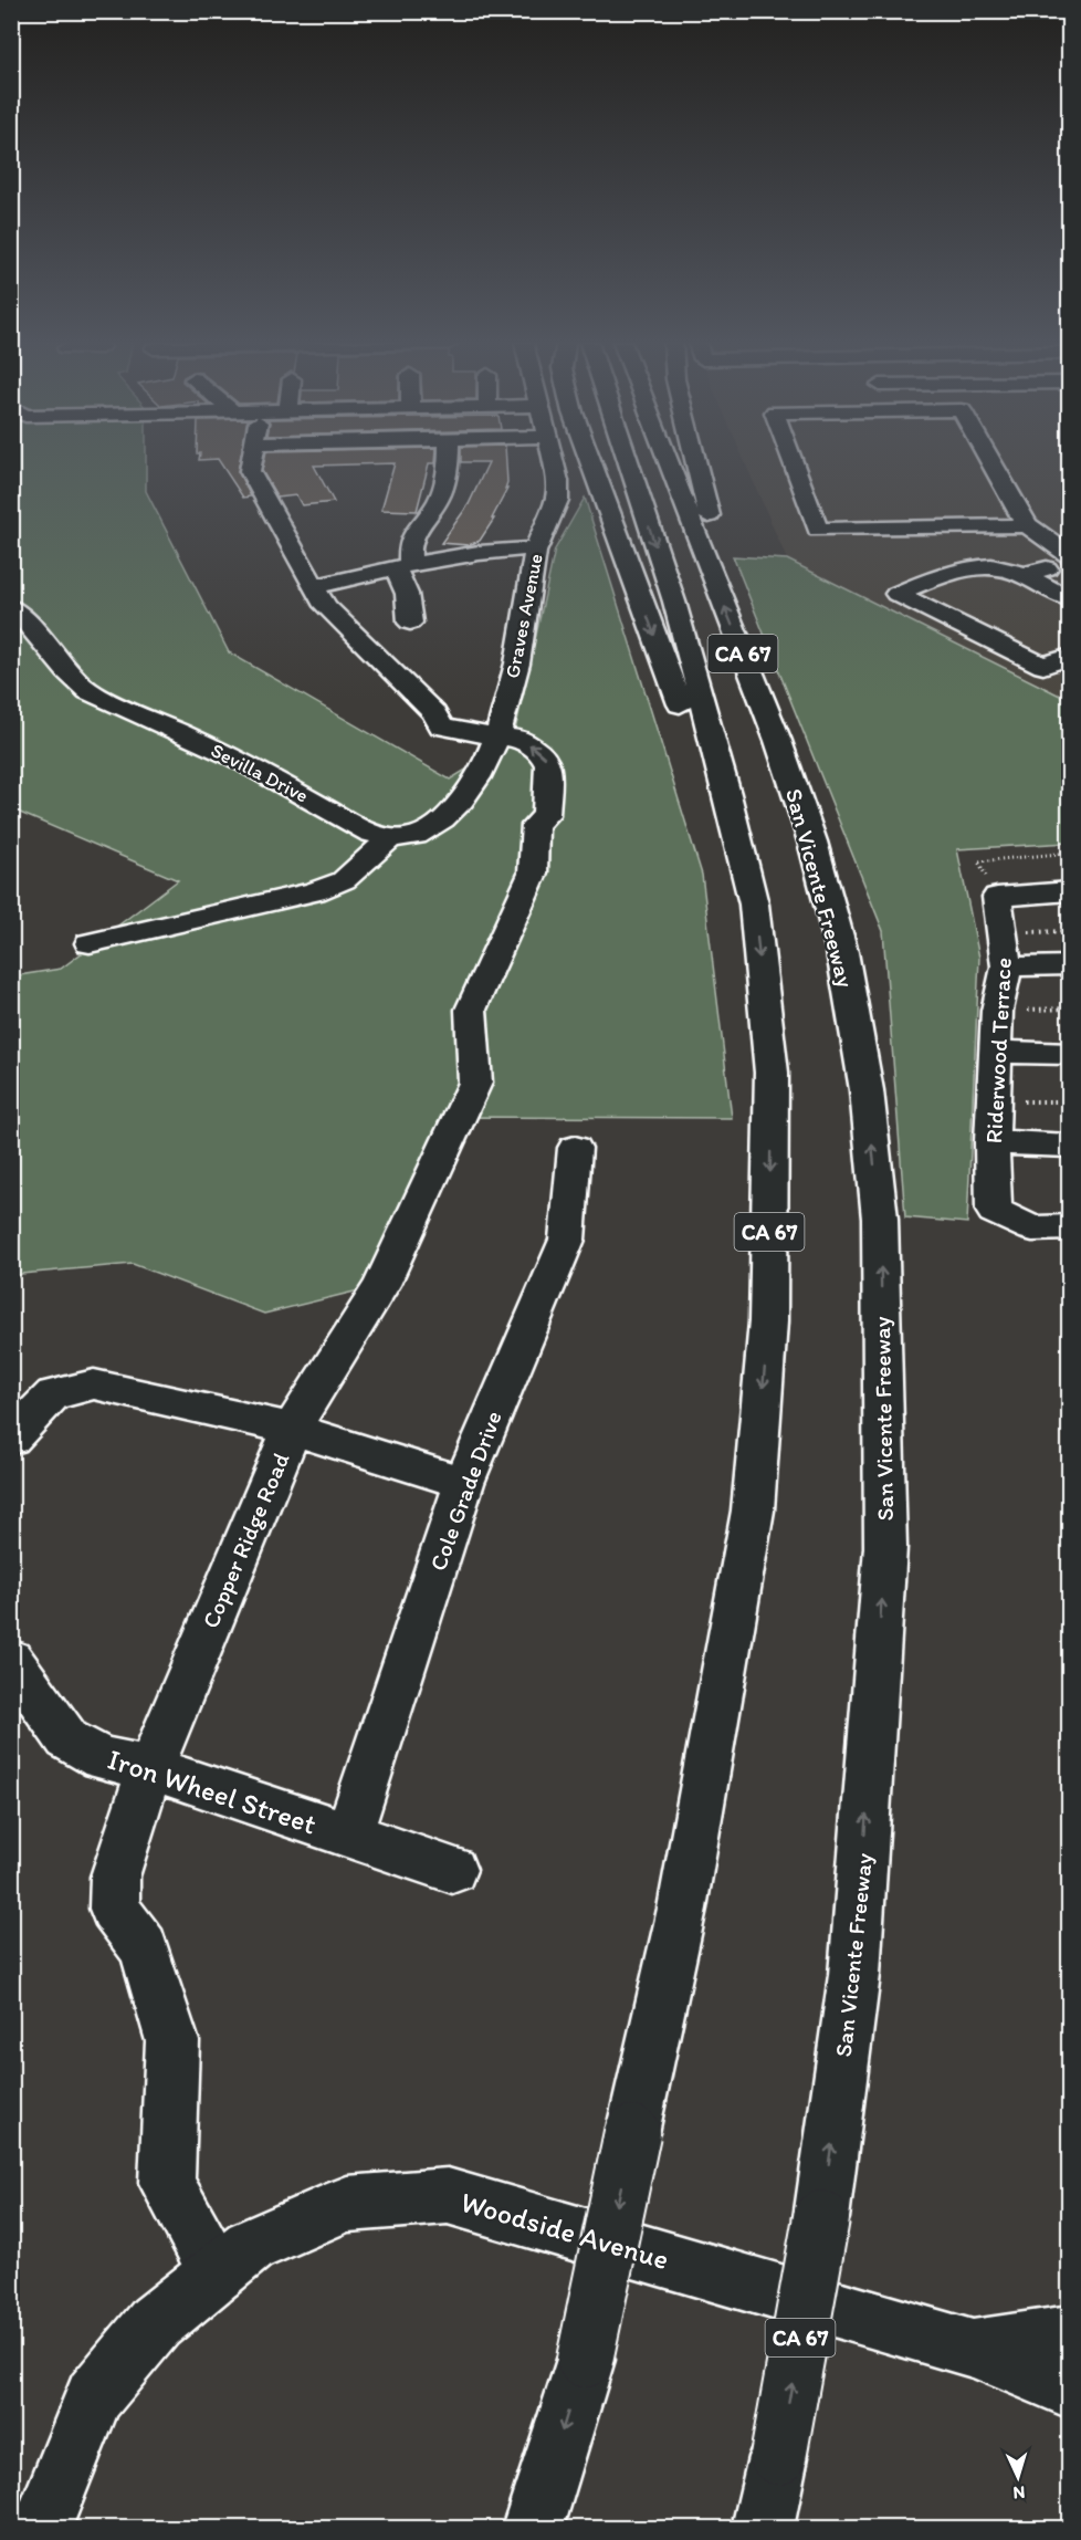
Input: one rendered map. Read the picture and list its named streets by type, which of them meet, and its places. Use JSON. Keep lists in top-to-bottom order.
{
  "streets": {
    "main road": [
      "Graves Avenue",
      "CA 67",
      "Sevilla Drive",
      "San Vicente Freeway",
      "Riderwood Terrace",
      "Cole Grade Drive",
      "Copper Ridge Road",
      "Iron Wheel Street",
      "Woodside Avenue"
    ]
  },
  "crossings": [
    ["Graves Avenue", "Copper Ridge Road"],
    ["Cole Grade Drive", "Iron Wheel Street"],
    ["Copper Ridge Road", "Iron Wheel Street"],
    ["Copper Ridge Road", "Woodside Avenue"]
  ],
  "north": "bottom"
}
